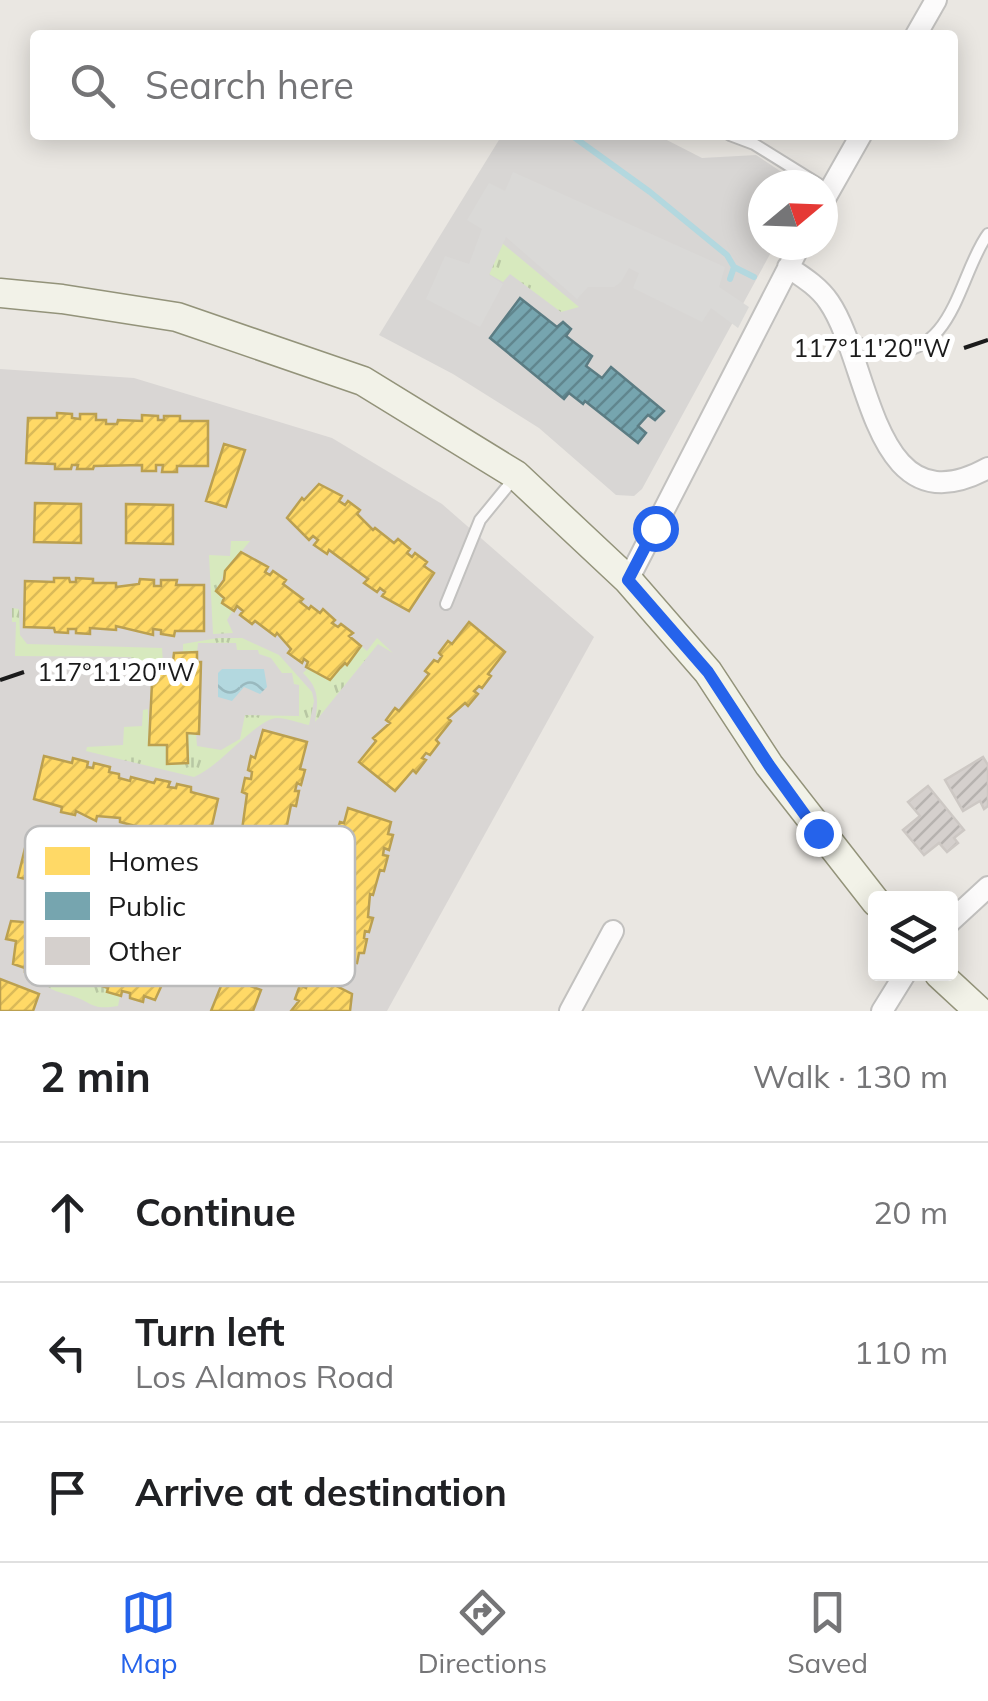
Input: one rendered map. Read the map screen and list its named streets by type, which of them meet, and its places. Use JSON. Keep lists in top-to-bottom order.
{
  "legend": ["Homes", "Public", "Other"],
  "north": "right",
  "page": {
    "search": "Search here",
    "heading": ["2 min", "Walk · 130 m"],
    "list": [
      ["Continue", "20 m"],
      ["Turn left", "Los Alamos Road", "110 m"],
      "Arrive at destination"
    ],
    "nav": ["Map", "Directions", "Saved"]
  },
  "coordinates": ["117°11'20\"W"]
}
